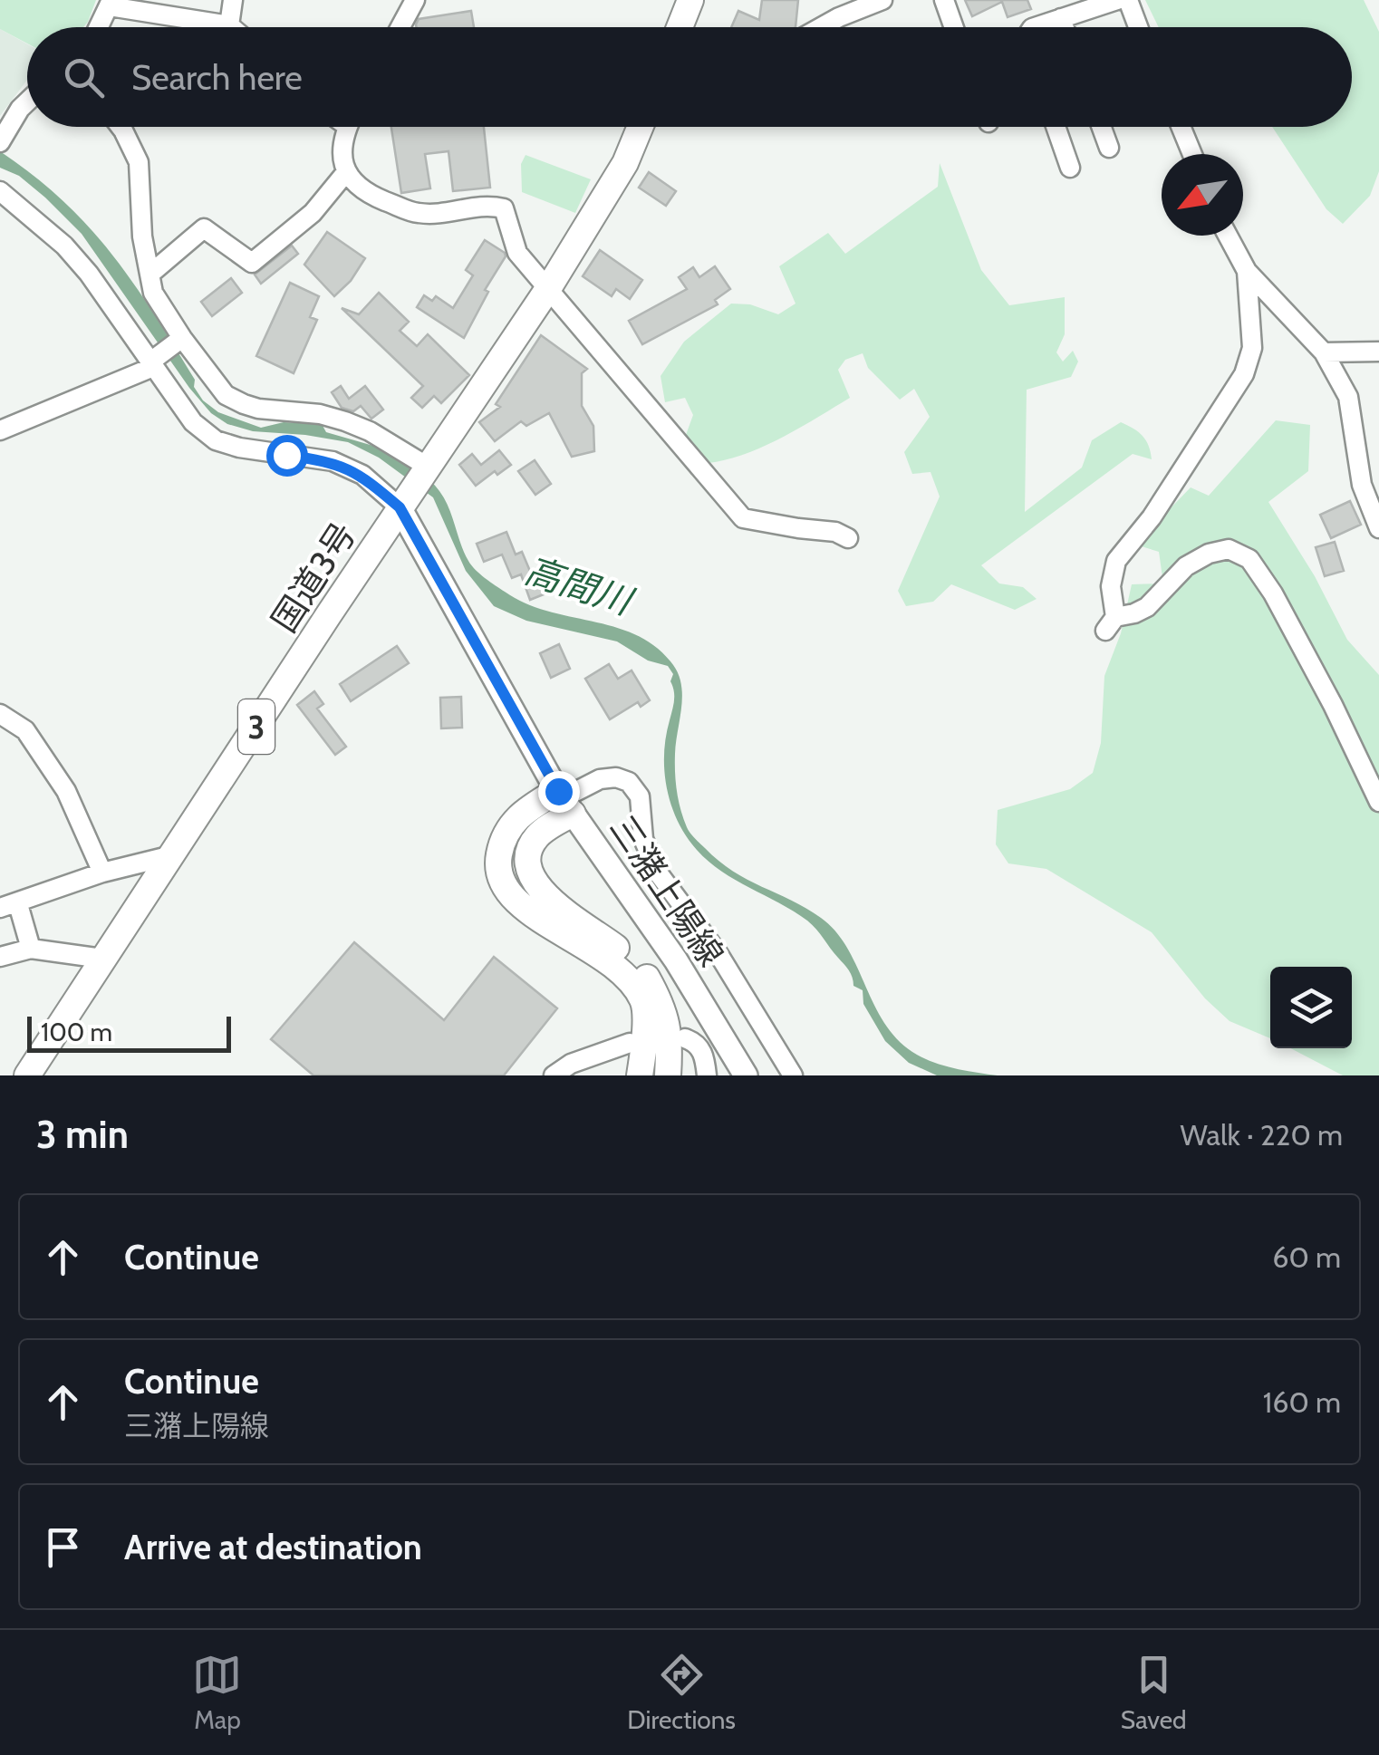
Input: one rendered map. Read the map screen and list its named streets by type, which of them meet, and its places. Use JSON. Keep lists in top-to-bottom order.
{
  "streets": {
    "highway": ["国道3号", "3"],
    "main road": ["三潴上陽線"]
  },
  "crossings": [
    ["国道3号", "三潴上陽線"]
  ],
  "water": ["高間川"],
  "scale_bar": "100 m",
  "north": "bottom left",
  "page": {
    "search": "Search here",
    "scale": "100 m",
    "heading": ["3 min", "Walk · 220 m"],
    "list": [
      ["Continue", "60 m"],
      ["Continue", "三潴上陽線", "160 m"],
      "Arrive at destination"
    ],
    "nav": ["Map", "Directions", "Saved"]
  }
}
